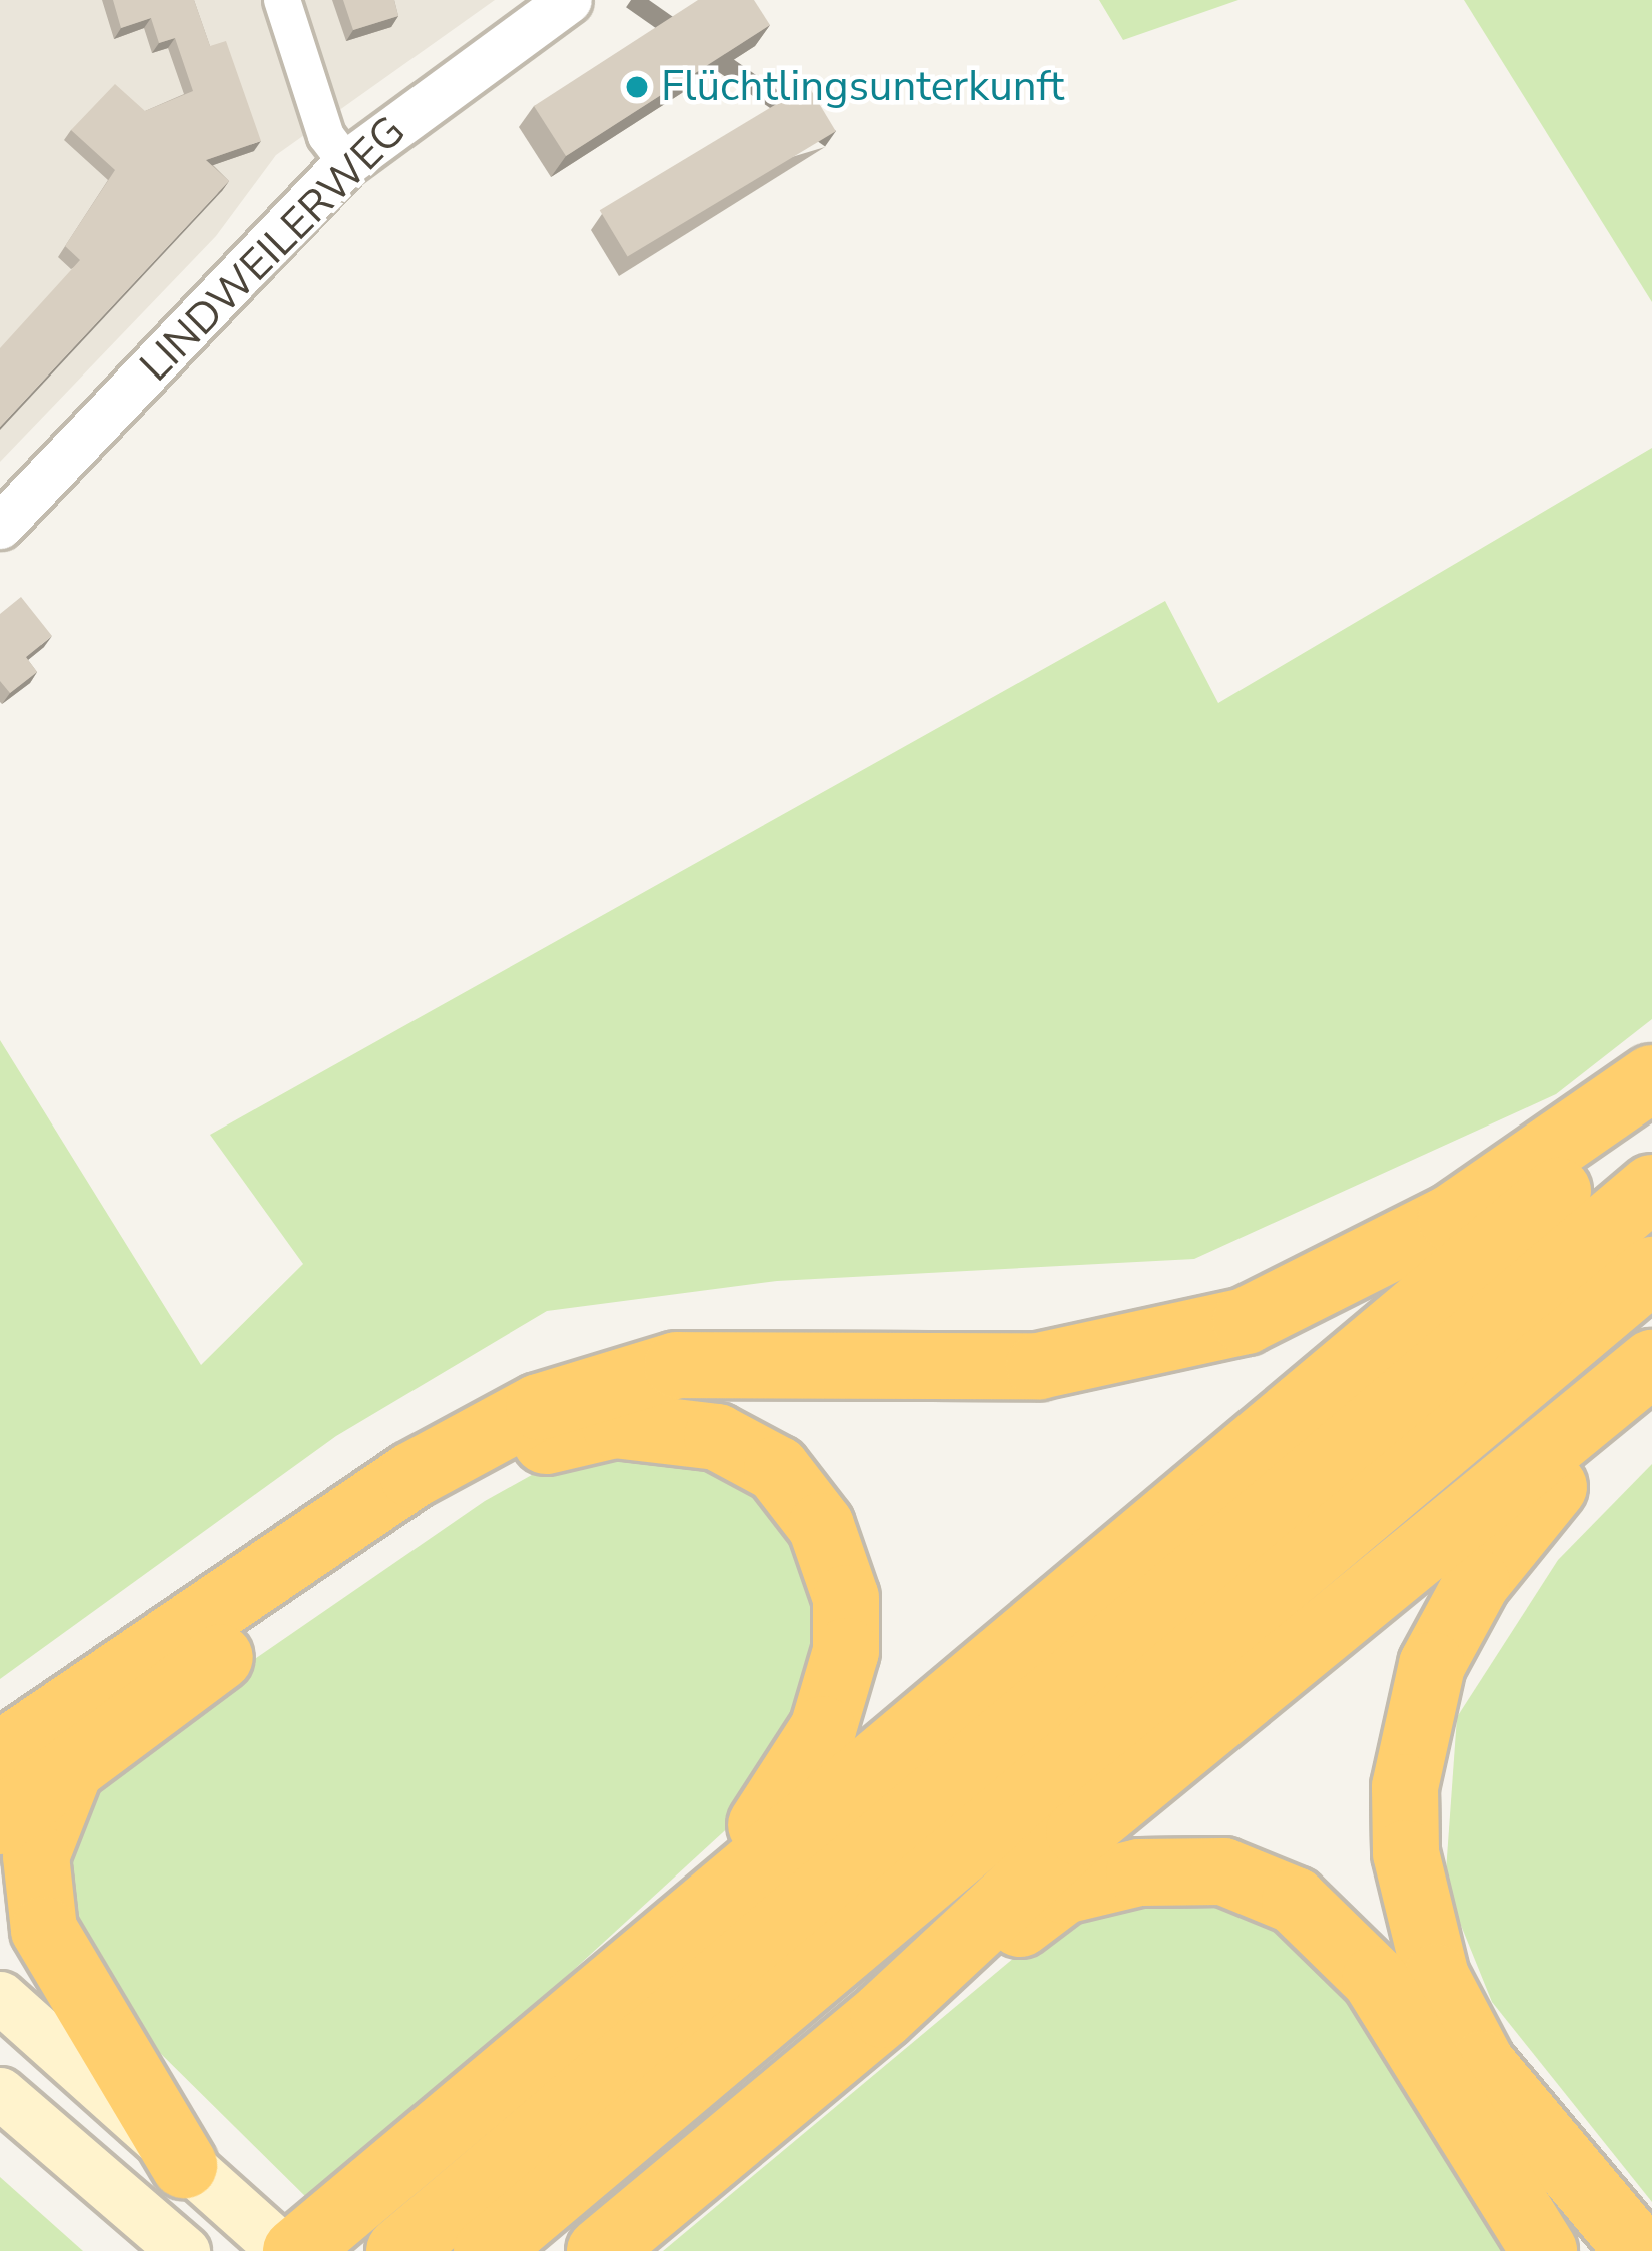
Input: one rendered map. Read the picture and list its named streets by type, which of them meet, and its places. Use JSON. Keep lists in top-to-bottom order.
{
  "streets": {
    "street": ["LINDWEILERWEG"]
  },
  "places": ["Flüchtlingsunterkunft"]
}
